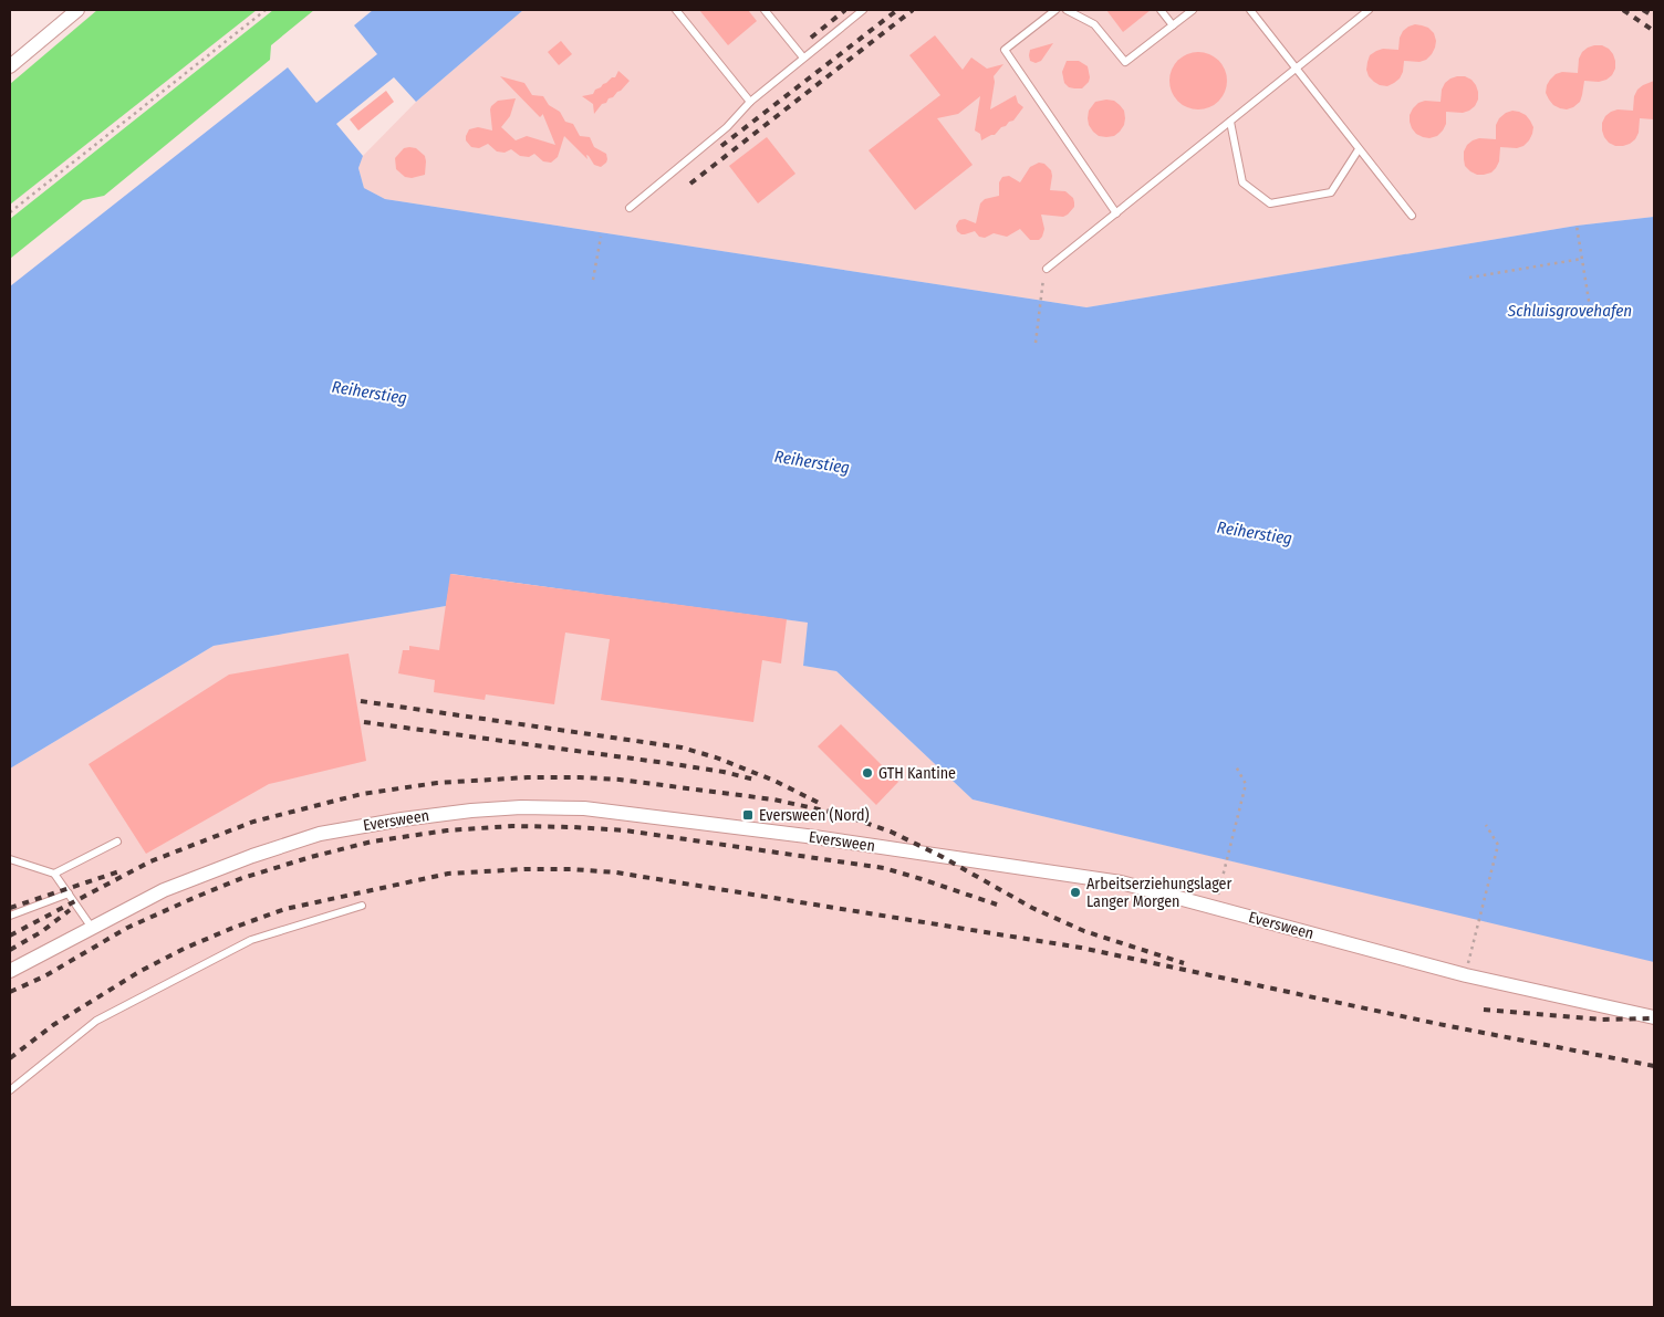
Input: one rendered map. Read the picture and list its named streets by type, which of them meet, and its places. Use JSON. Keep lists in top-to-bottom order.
{
  "streets": {
    "street": ["Eversween"]
  },
  "water": ["Schluisgrovehafen", "Reiherstieg"],
  "places": {
    "other": ["GTH Kantine", "Arbeitserziehungslager Langer Morgen"],
    "transit": ["Eversween (Nord)"]
  }
}
